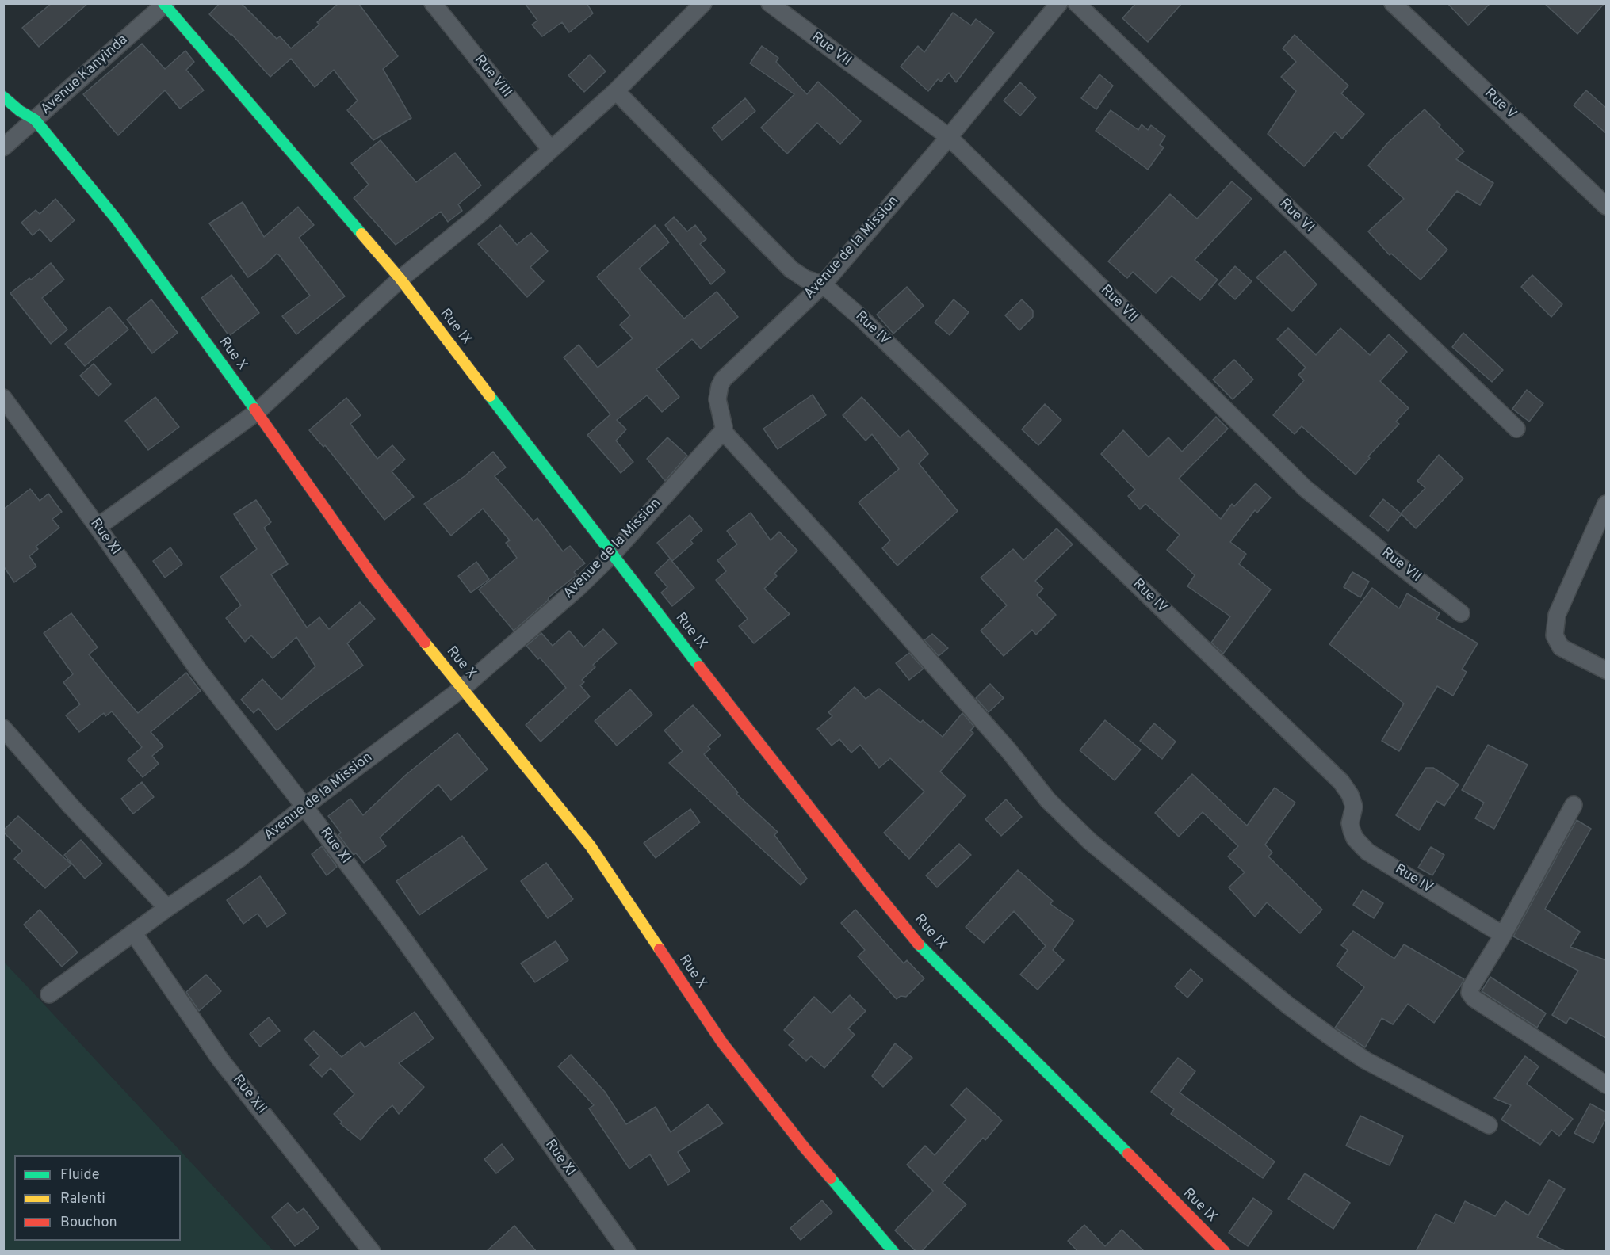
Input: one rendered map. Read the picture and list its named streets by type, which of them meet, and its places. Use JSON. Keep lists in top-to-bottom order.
{
  "streets": {
    "street": [
      "Rue VII",
      "Avenue Kanyinda",
      "Rue VIII",
      "Rue V",
      "Rue VI",
      "Avenue de la Mission",
      "Rue IX",
      "Rue IV",
      "Rue X",
      "Rue XI",
      "Rue XII"
    ]
  },
  "crossings": [
    ["Rue VII", "Avenue de la Mission"],
    ["Avenue Kanyinda", "Rue IX"],
    ["Avenue Kanyinda", "Rue X"],
    ["Avenue de la Mission", "Rue IX"],
    ["Avenue de la Mission", "Rue IV"],
    ["Avenue de la Mission", "Rue X"],
    ["Avenue de la Mission", "Rue XI"],
    ["Avenue de la Mission", "Rue XII"]
  ],
  "legend": ["Fluide", "Ralenti", "Bouchon"]
}
